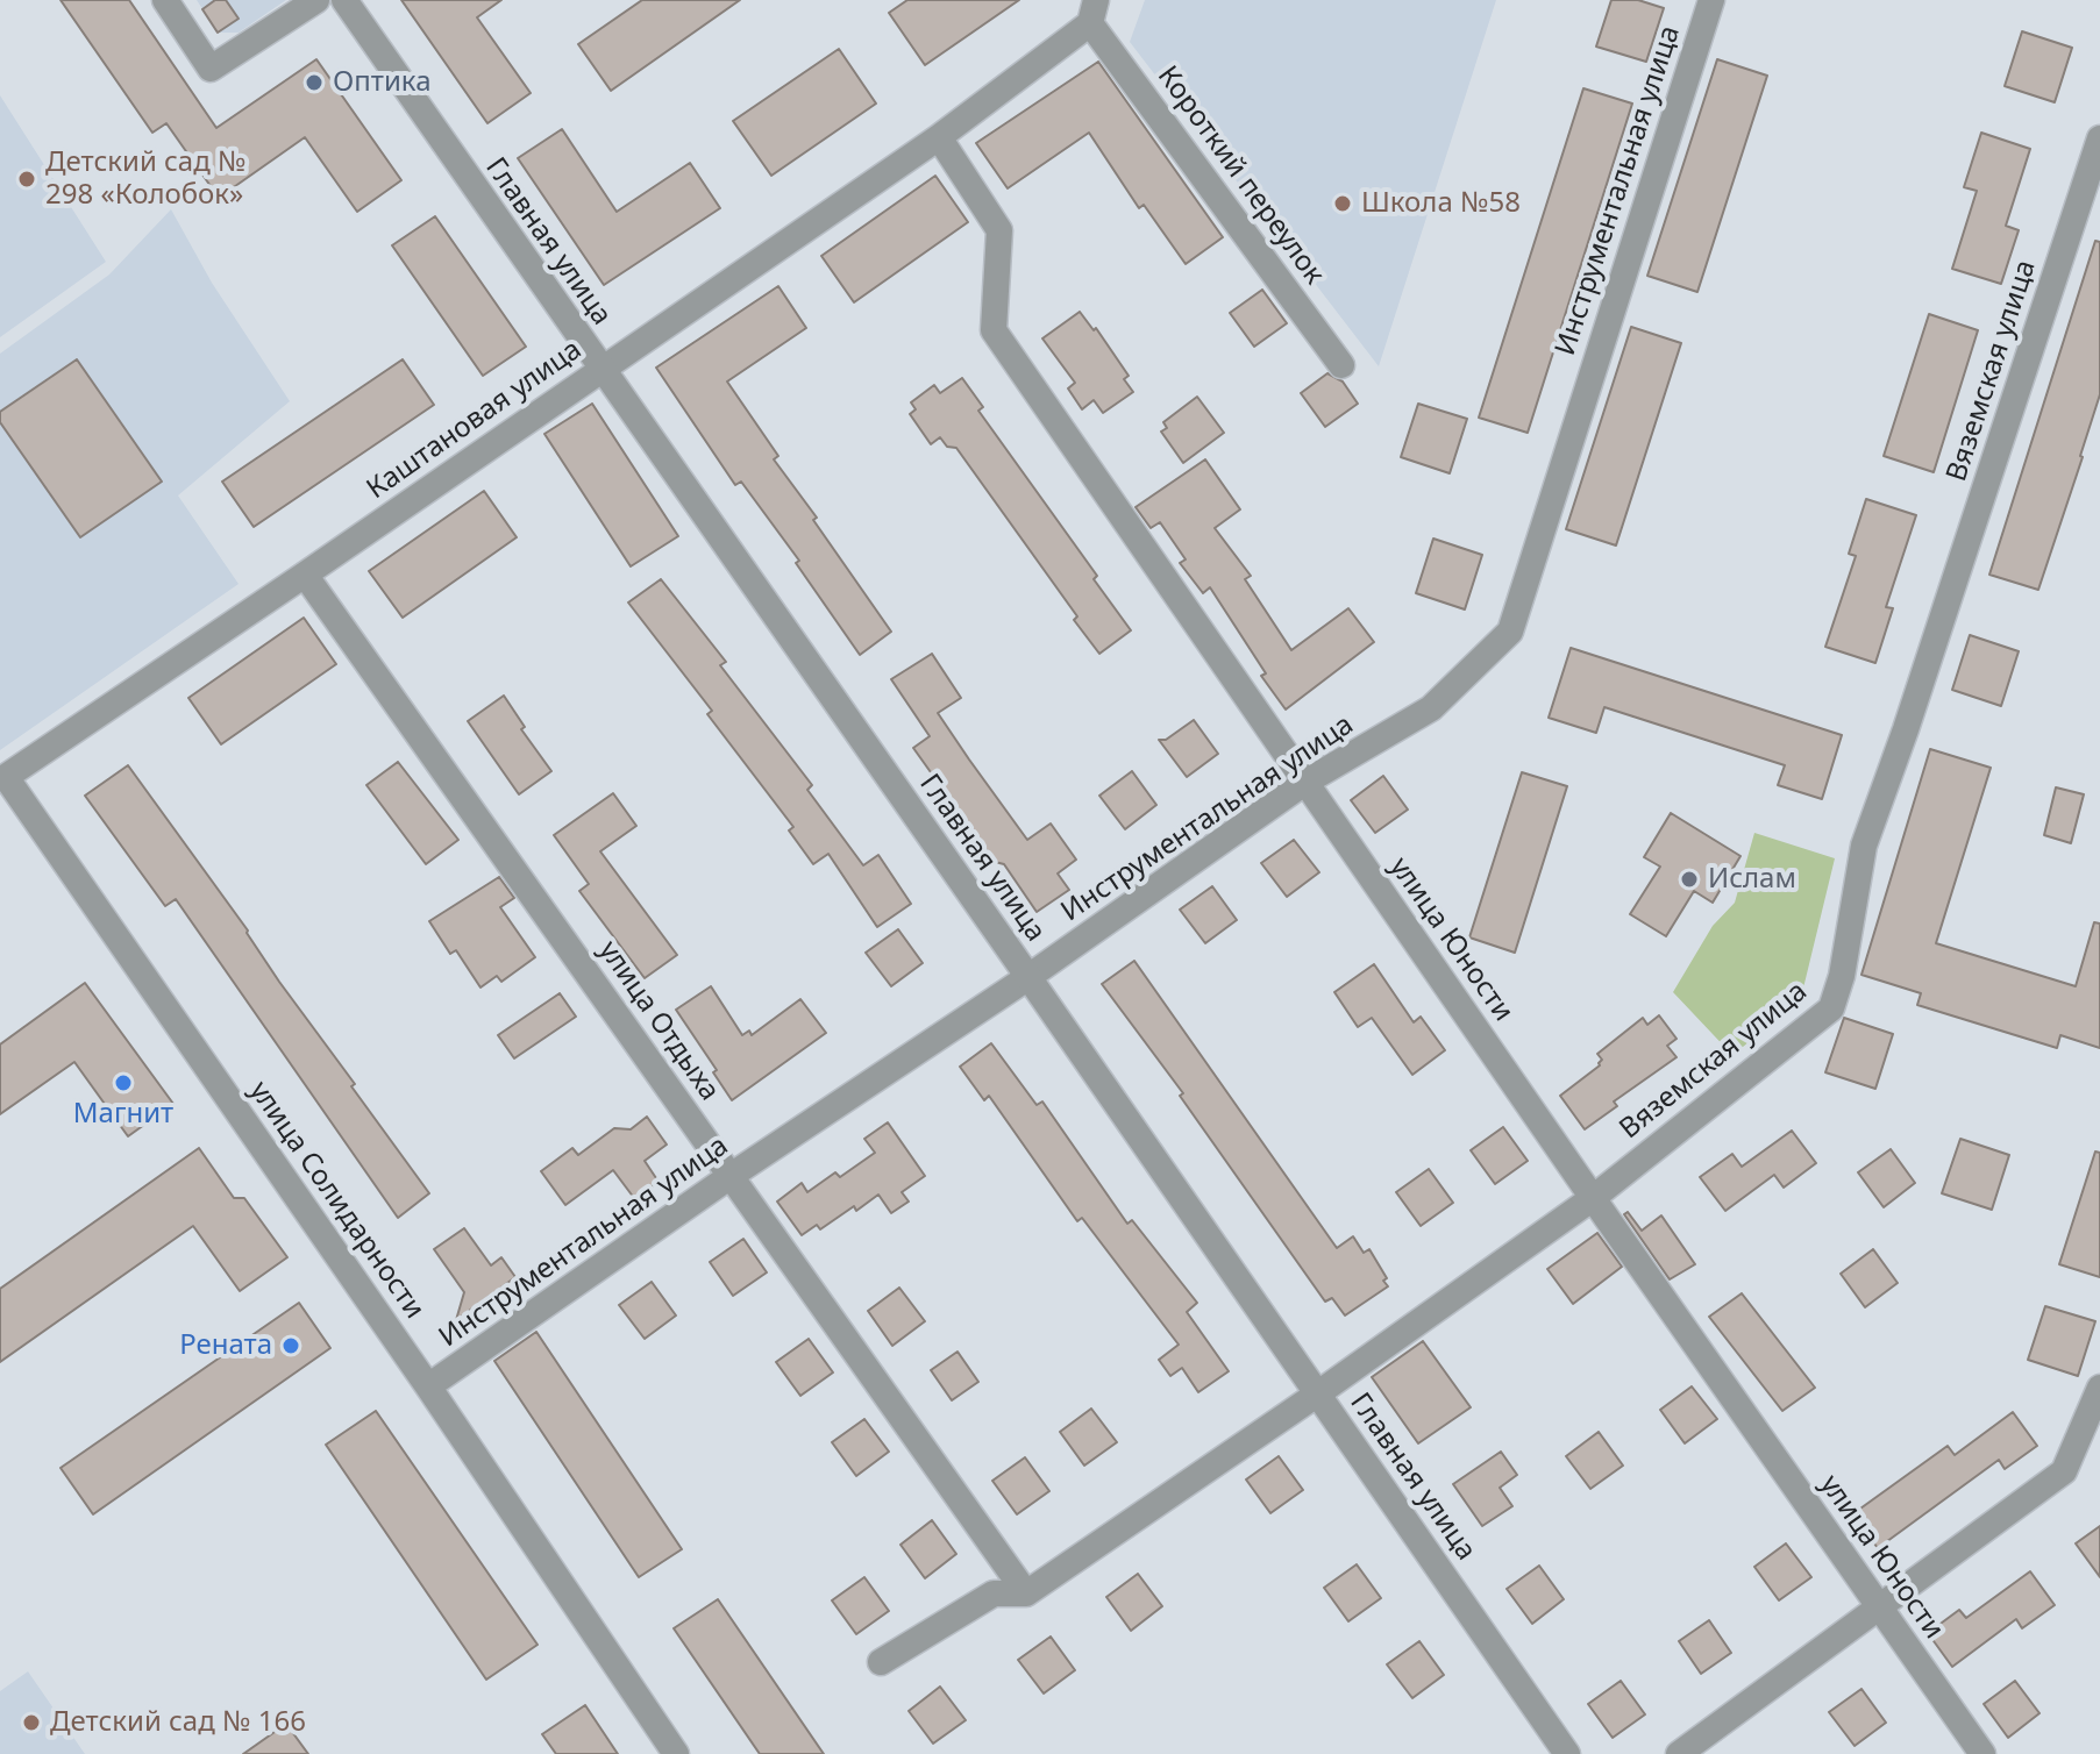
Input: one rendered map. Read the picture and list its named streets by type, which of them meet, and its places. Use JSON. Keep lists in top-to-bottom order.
{
  "streets": {
    "street": [
      "Короткий переулок",
      "Инструментальная улица",
      "Главная улица",
      "Вяземская улица",
      "Каштановая улица",
      "улица Юности",
      "улица Отдыха",
      "улица Солидарности"
    ]
  },
  "crossings": [
    ["Короткий переулок", "Каштановая улица"],
    ["Инструментальная улица", "Главная улица"],
    ["Инструментальная улица", "улица Юности"],
    ["Инструментальная улица", "улица Отдыха"],
    ["Инструментальная улица", "улица Солидарности"],
    ["Главная улица", "Вяземская улица"],
    ["Главная улица", "Каштановая улица"],
    ["Вяземская улица", "улица Юности"],
    ["Вяземская улица", "улица Отдыха"],
    ["Каштановая улица", "улица Юности"],
    ["Каштановая улица", "улица Отдыха"],
    ["Каштановая улица", "улица Солидарности"]
  ],
  "places": [
    "Оптика",
    "Детский сад № 298 «Колобок»",
    "Школа №58",
    "Ислам",
    "Магнит",
    "Рената",
    "Детский сад № 166"
  ]
}
